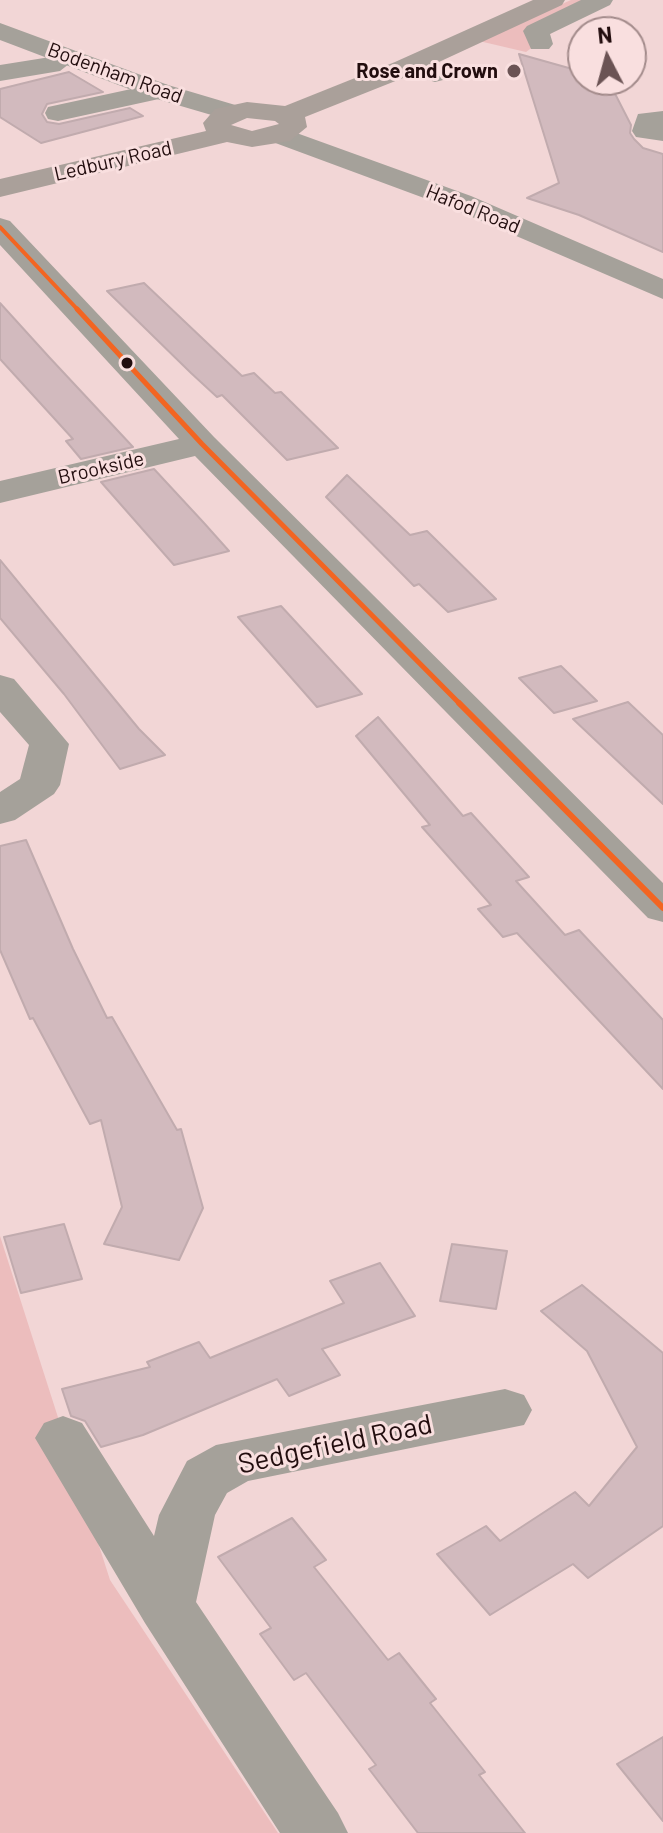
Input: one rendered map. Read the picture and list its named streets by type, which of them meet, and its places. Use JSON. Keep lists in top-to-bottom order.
{
  "streets": {
    "highway": ["Ledbury Road"],
    "street": [
      "Bodenham Road",
      "Hafod Road",
      "Brookside",
      "Sedgefield Road"
    ]
  },
  "crossings": [
    ["Bodenham Road", "Ledbury Road"],
    ["Ledbury Road", "Hafod Road"]
  ],
  "places": ["Rose and Crown"],
  "north": "top"
}
